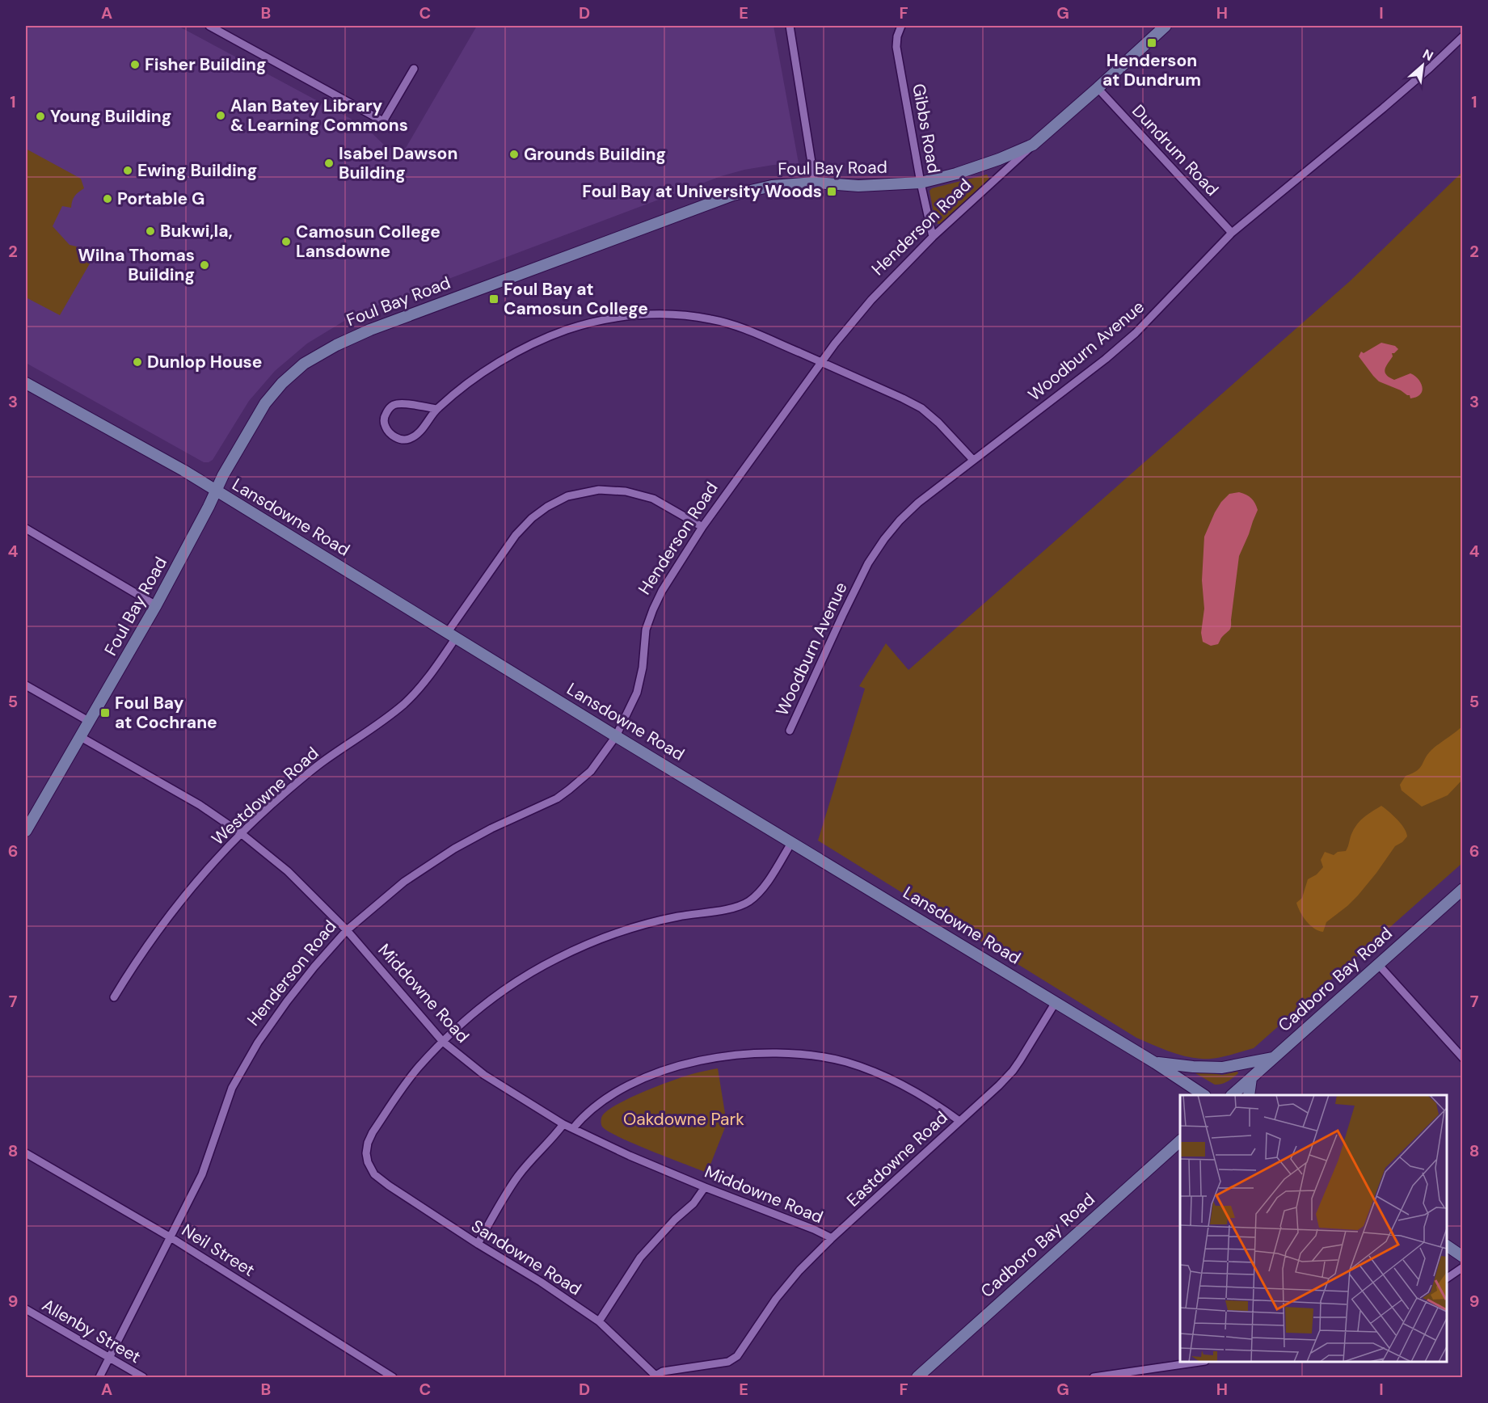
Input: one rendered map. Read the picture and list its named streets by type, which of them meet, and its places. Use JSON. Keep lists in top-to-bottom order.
{
  "streets": {
    "main road": [
      "Foul Bay Road",
      "Henderson Road",
      "Lansdowne Road",
      "Cadboro Bay Road"
    ],
    "street": [
      "Gibbs Road",
      "Dundrum Road",
      "Woodburn Avenue",
      "Westdowne Road",
      "Middowne Road",
      "Eastdowne Road",
      "Neil Street",
      "Sandowne Road",
      "Allenby Street"
    ]
  },
  "crossings": [
    ["Gibbs Road", "Foul Bay Road"],
    ["Gibbs Road", "Henderson Road"],
    ["Dundrum Road", "Henderson Road"],
    ["Dundrum Road", "Woodburn Avenue"],
    ["Foul Bay Road", "Henderson Road"],
    ["Foul Bay Road", "Lansdowne Road"],
    ["Foul Bay Road", "Middowne Road"],
    ["Henderson Road", "Lansdowne Road"],
    ["Henderson Road", "Westdowne Road"],
    ["Henderson Road", "Middowne Road"],
    ["Henderson Road", "Neil Street"],
    ["Henderson Road", "Allenby Street"],
    ["Lansdowne Road", "Westdowne Road"],
    ["Lansdowne Road", "Eastdowne Road"],
    ["Westdowne Road", "Middowne Road"],
    ["Middowne Road", "Eastdowne Road"],
    ["Middowne Road", "Sandowne Road"],
    ["Eastdowne Road", "Sandowne Road"]
  ],
  "parks": ["Oakdowne Park"],
  "places": {
    "transit": [
      "Henderson at Dundrum",
      "Foul Bay at University Woods",
      "Foul Bay at Camosun College",
      "Foul Bay at Cochrane"
    ],
    "other": [
      "Fisher Building",
      "Alan Batey Library & Learning Commons",
      "Young Building",
      "Grounds Building",
      "Isabel Dawson Building",
      "Ewing Building",
      "Portable G",
      "Bukwi,la,",
      "Camosun College Lansdowne",
      "Wilna Thomas Building",
      "Dunlop House"
    ]
  },
  "north": "top right",
  "grid": {
    "columns": [
      "A",
      "B",
      "C",
      "D",
      "E",
      "F",
      "G",
      "H",
      "I"
    ],
    "rows": [
      "1",
      "2",
      "3",
      "4",
      "5",
      "6",
      "7",
      "8",
      "9"
    ]
  }
}
